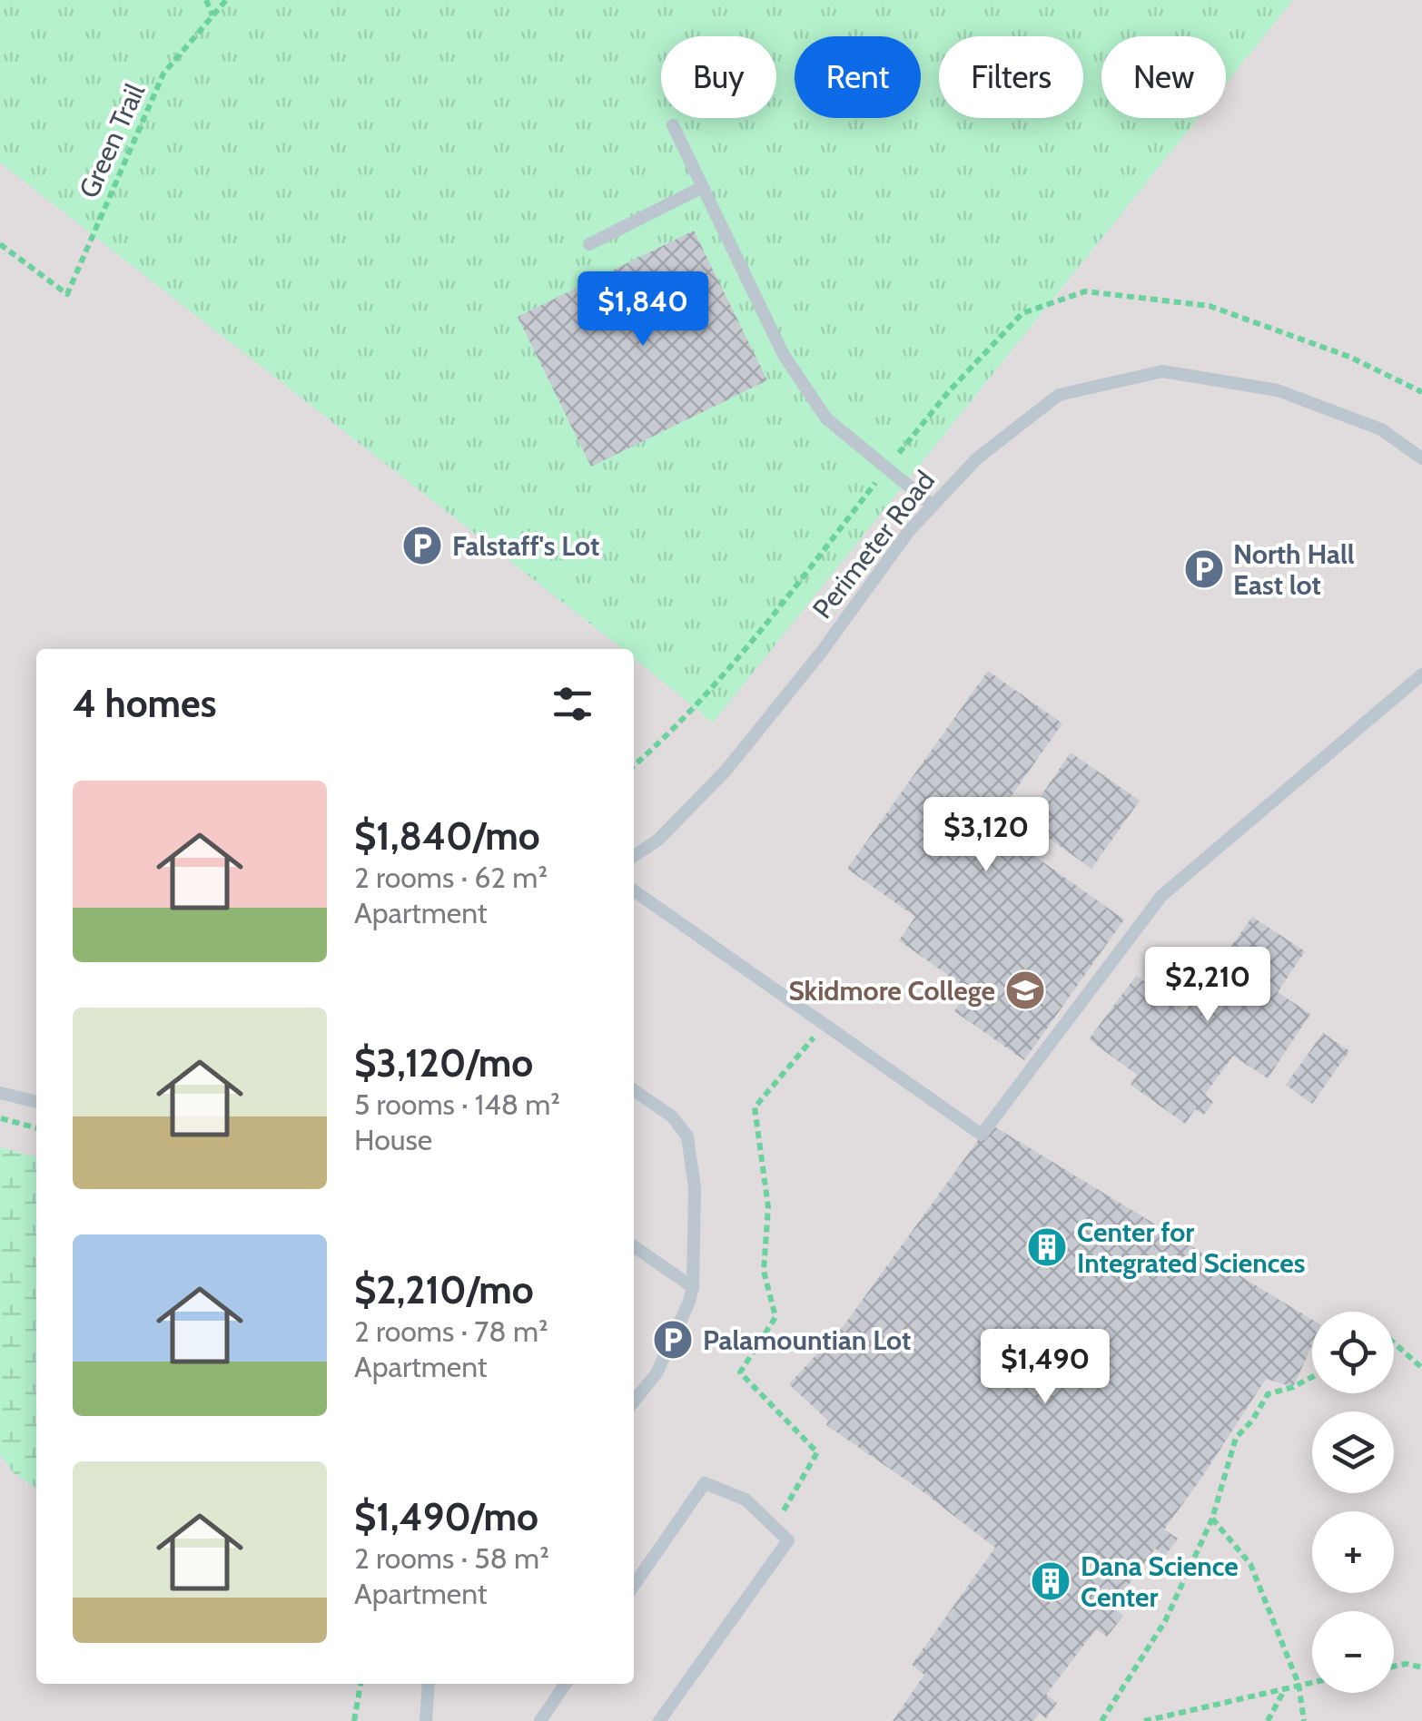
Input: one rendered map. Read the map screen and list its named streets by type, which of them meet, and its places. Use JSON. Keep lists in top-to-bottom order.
{
  "streets": {
    "lane": ["Perimeter Road"],
    "path": ["Green Trail"]
  },
  "places": {
    "parking": ["Falstaff's Lot", "North Hall East lot", "Palamountian Lot"],
    "school or university": ["Skidmore College"],
    "building": ["Center for Integrated Sciences", "Dana Science Center"]
  },
  "page": {
    "chip": [
      "Buy",
      "Rent",
      "Filters",
      "New"
    ],
    "price": [
      "$1,840",
      "$3,120",
      "$2,210",
      "$1,490"
    ],
    "heading": "4 homes",
    "list": [
      {
        "name": "$1,840/mo",
        "note": "2 rooms · 62 m² · Apartment"
      },
      {
        "name": "$3,120/mo",
        "note": "5 rooms · 148 m² · House"
      },
      {
        "name": "$2,210/mo",
        "note": "2 rooms · 78 m² · Apartment"
      },
      {
        "name": "$1,490/mo",
        "note": "2 rooms · 58 m² · Apartment"
      }
    ],
    "map_buttons": ["+", "−"]
  }
}
